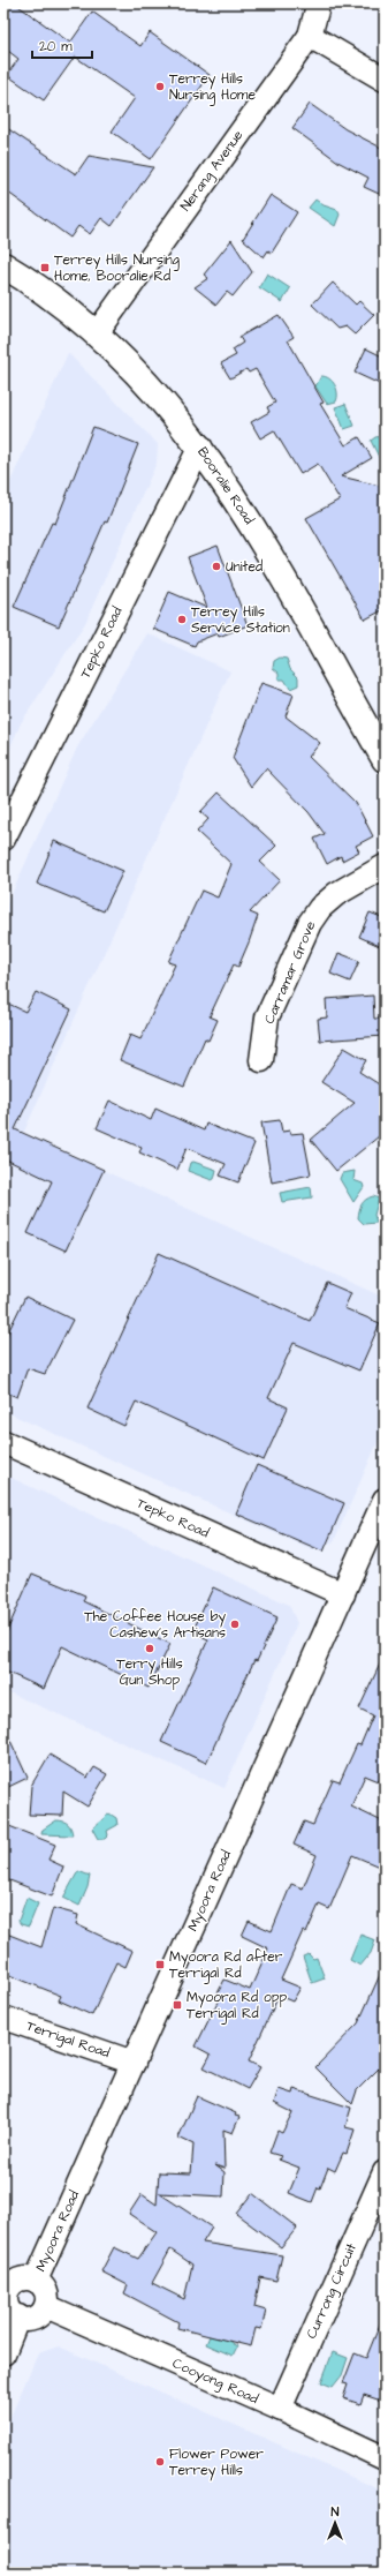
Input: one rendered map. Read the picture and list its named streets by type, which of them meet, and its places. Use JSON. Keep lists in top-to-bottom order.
{
  "streets": {
    "street": [
      "Nerang Avenue",
      "Booralie Road",
      "Tepko Road",
      "Carramar Grove",
      "Myoora Road",
      "Terrigal Road",
      "Currong Circuit",
      "Cooyong Road"
    ]
  },
  "crossings": [
    ["Nerang Avenue", "Booralie Road"],
    ["Booralie Road", "Tepko Road"],
    ["Tepko Road", "Myoora Road"],
    ["Myoora Road", "Terrigal Road"],
    ["Myoora Road", "Cooyong Road"],
    ["Currong Circuit", "Cooyong Road"]
  ],
  "places": {
    "other": [
      "Terrey Hills Nursing Home",
      "United",
      "Terrey Hills Service Station",
      "The Coffee House by Cashew's Artisans",
      "Terry Hills Gun Shop",
      "Flower Power Terrey Hills"
    ],
    "transit": ["Terrey Hills Nursing Home, Booralie Rd", "Myoora Rd after Terrigal Rd", "Myoora Rd opp Terrigal Rd"]
  },
  "scale_bar": "20 m",
  "north": "top"
}
